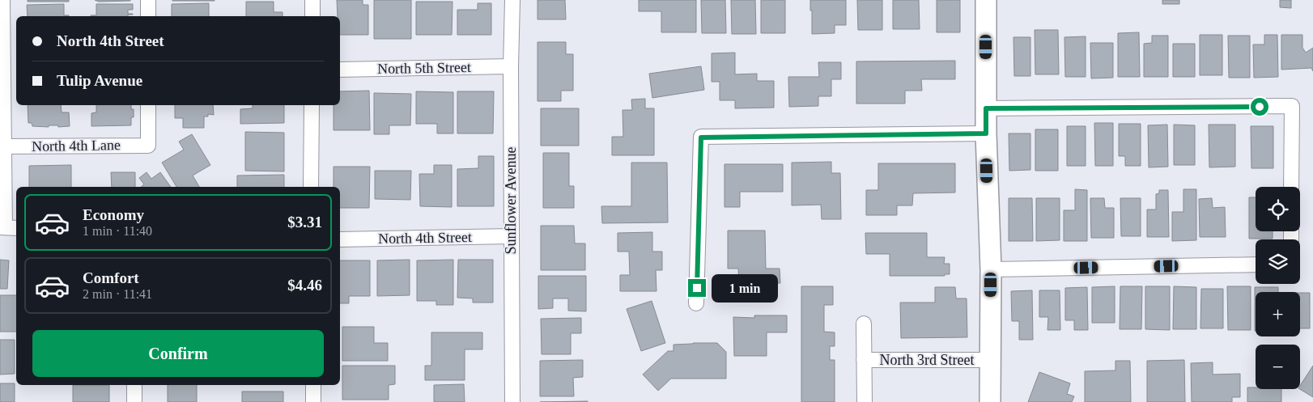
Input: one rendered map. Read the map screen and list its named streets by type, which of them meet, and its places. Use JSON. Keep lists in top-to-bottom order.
{
  "streets": {
    "street": [
      "North 5th Street",
      "North 4th Lane",
      "Sunflower Avenue",
      "North 4th Street",
      "North 3rd Street"
    ]
  },
  "crossings": [
    ["North 5th Street", "Sunflower Avenue"],
    ["Sunflower Avenue", "North 4th Street"]
  ],
  "page": {
    "banner": ["North 4th Street", "Tulip Avenue"],
    "map_buttons": ["+", "−"],
    "list": [
      {
        "name": "Economy",
        "note": "1 min · 11:40",
        "value": "$3.31"
      },
      {
        "name": "Comfort",
        "note": "2 min · 11:41",
        "value": "$4.46"
      }
    ],
    "bubble": "1 min",
    "buttons": "Confirm"
  }
}
